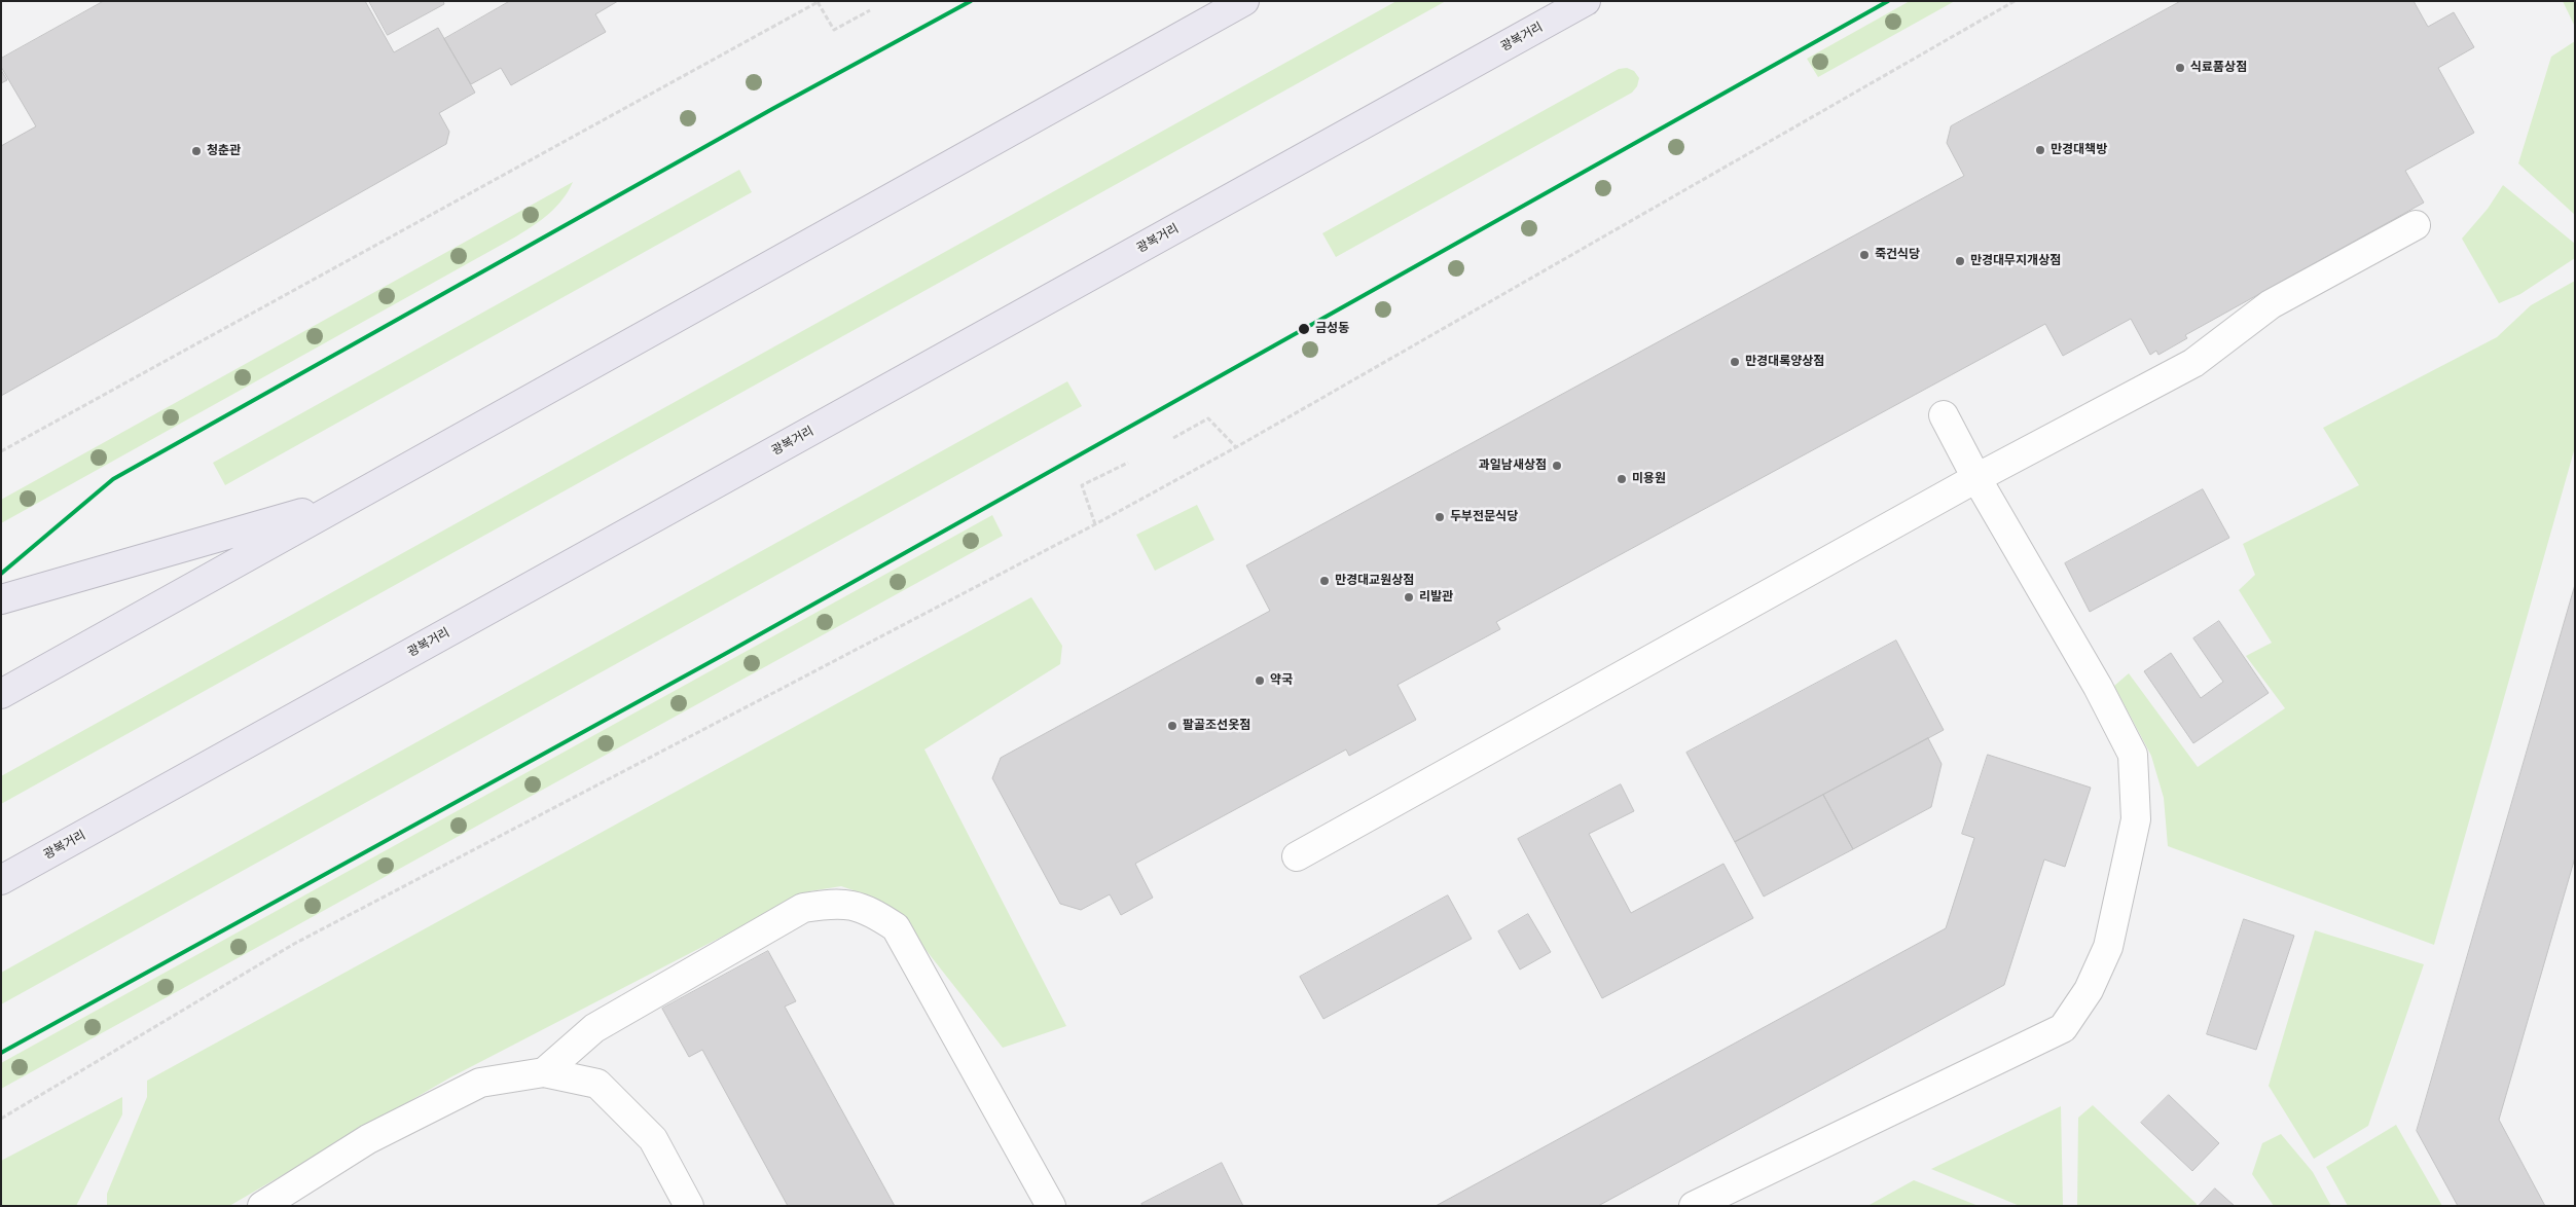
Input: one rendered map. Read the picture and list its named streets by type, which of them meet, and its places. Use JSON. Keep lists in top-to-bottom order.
{
  "streets": {
    "highway": ["광복거리"]
  },
  "places": [
    "식료품상점",
    "만경대책방",
    "청춘관",
    "죽건식당",
    "만경대무지개상점",
    "금성동",
    "만경대록양상점",
    "과일남새상점",
    "미용원",
    "두부전문식당",
    "만경대교원상점",
    "리발관",
    "약국",
    "팔골조선옷점"
  ]
}
